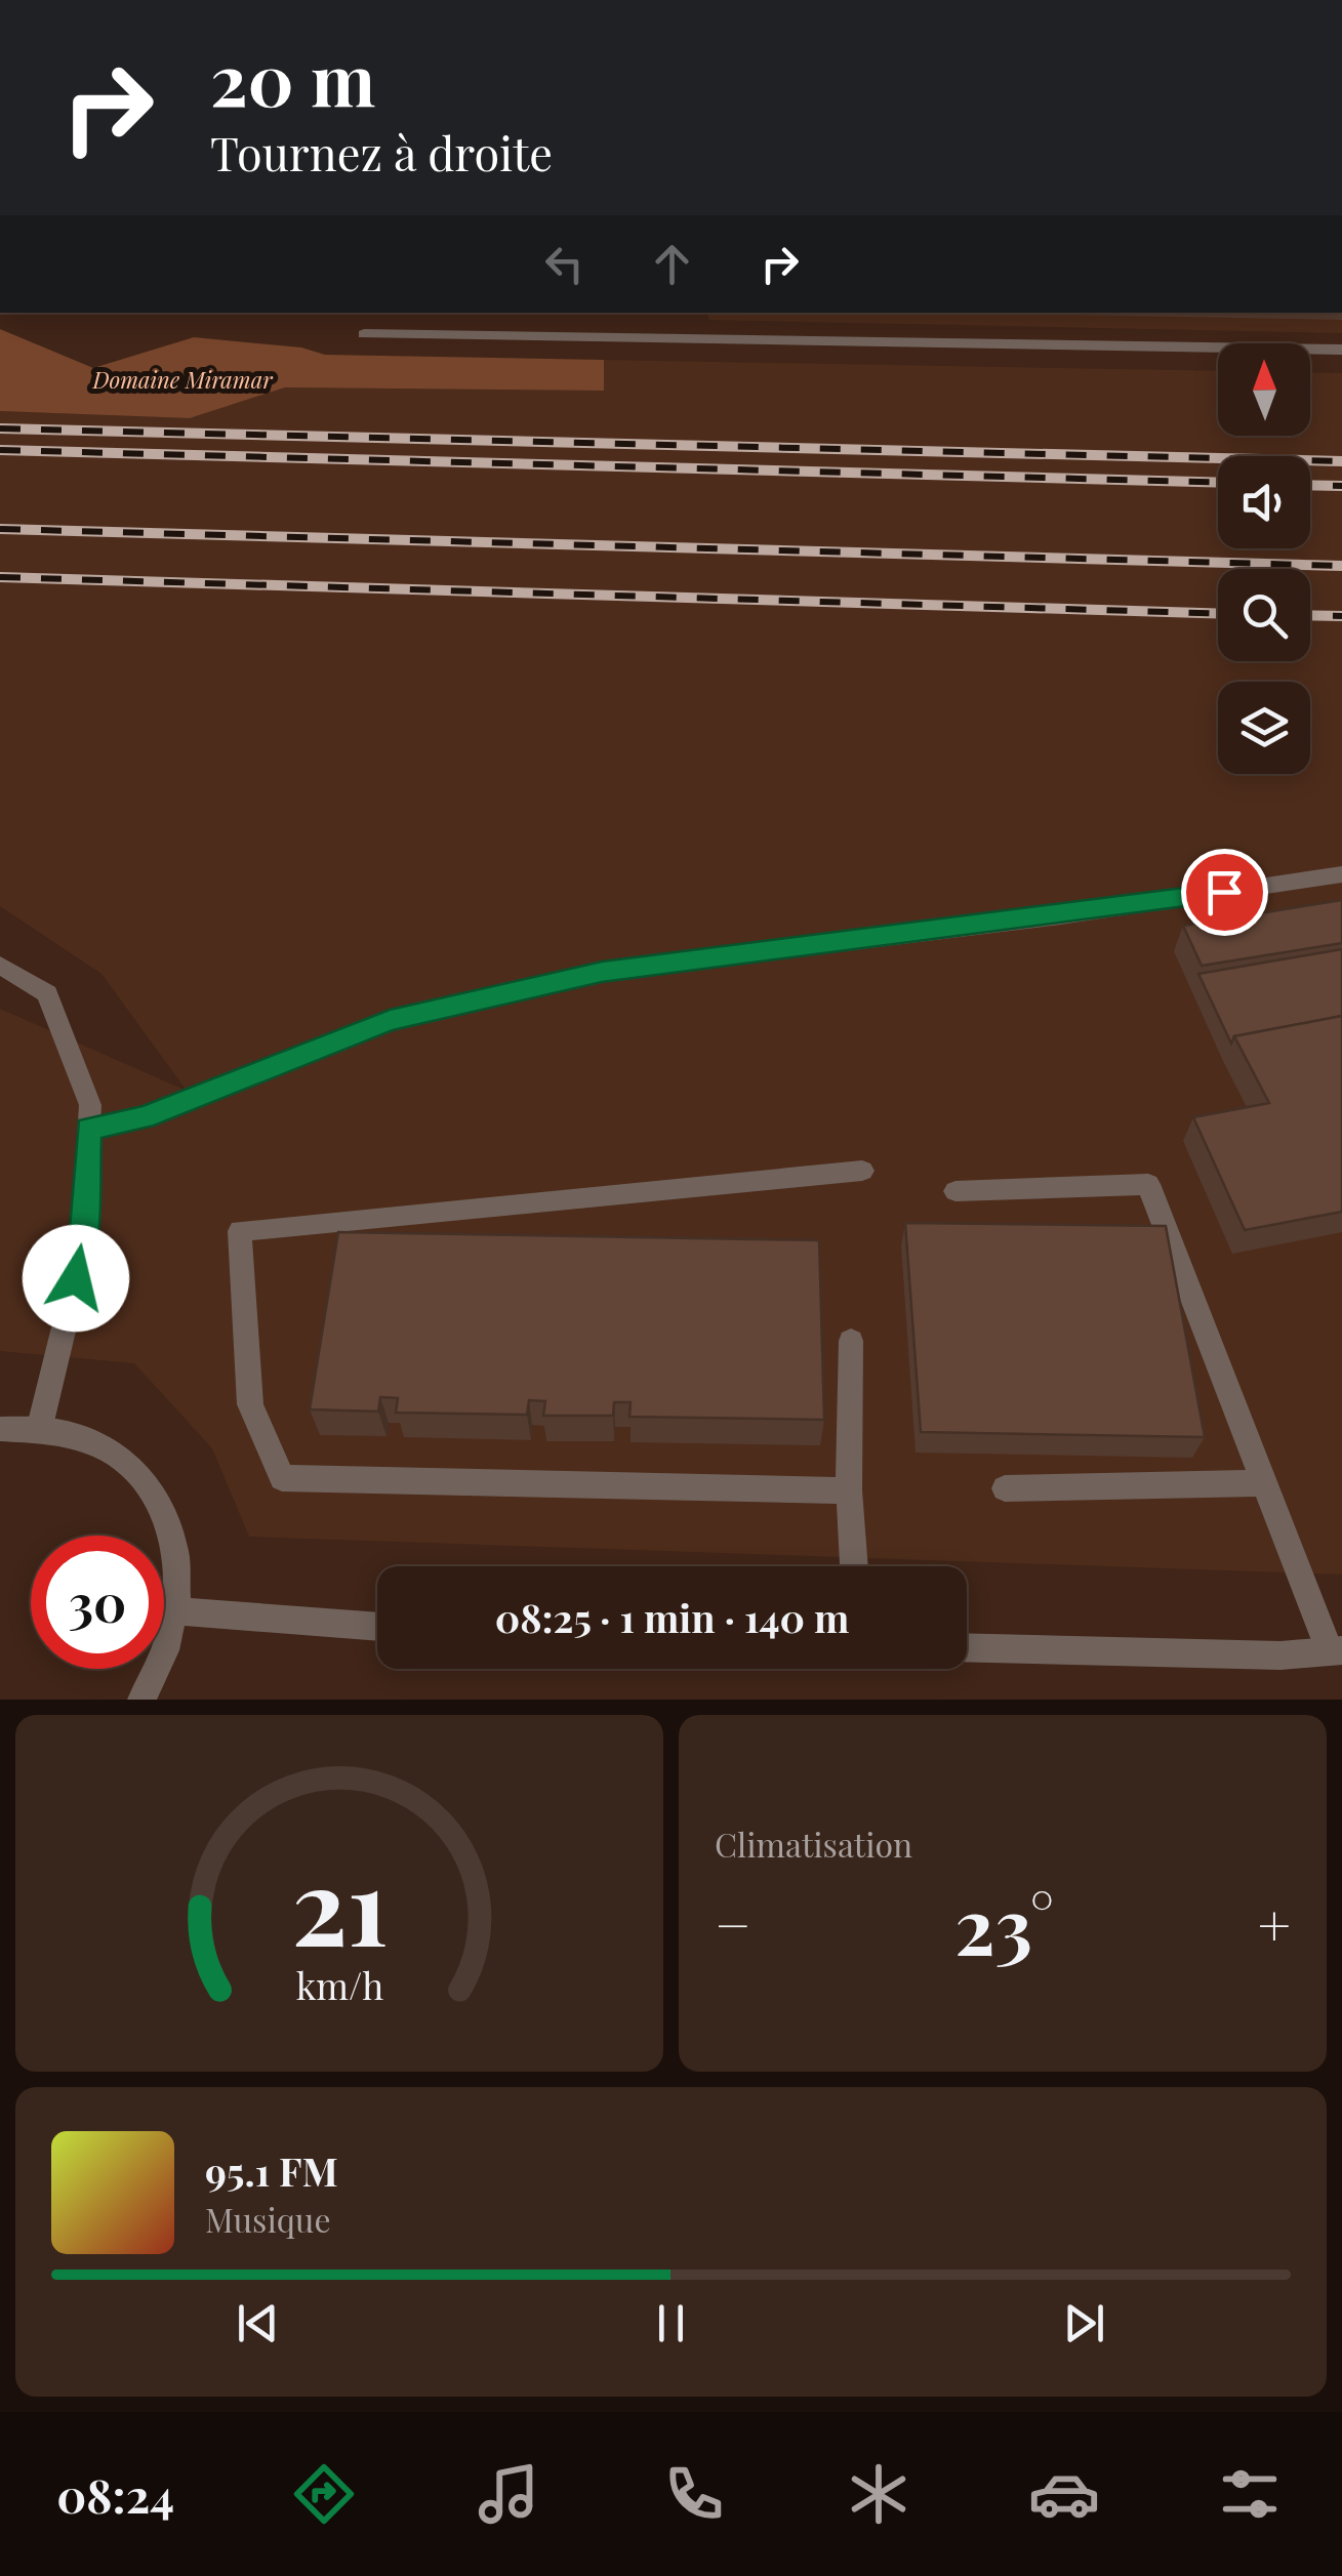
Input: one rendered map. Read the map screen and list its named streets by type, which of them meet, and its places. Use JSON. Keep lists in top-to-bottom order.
{
  "parks": ["Domaine Miramar"],
  "north": "top",
  "page": {
    "turn": ["20 m", "Tournez à droite"],
    "limit": "30",
    "trip": "08:25 · 1 min · 140 m",
    "tile": "Climatisation",
    "heat": ["−", "23°", "+"],
    "song": ["95.1 FM", "Musique"],
    "tabs": "08:24",
    "gauge": ["21", "km/h"]
  }
}
